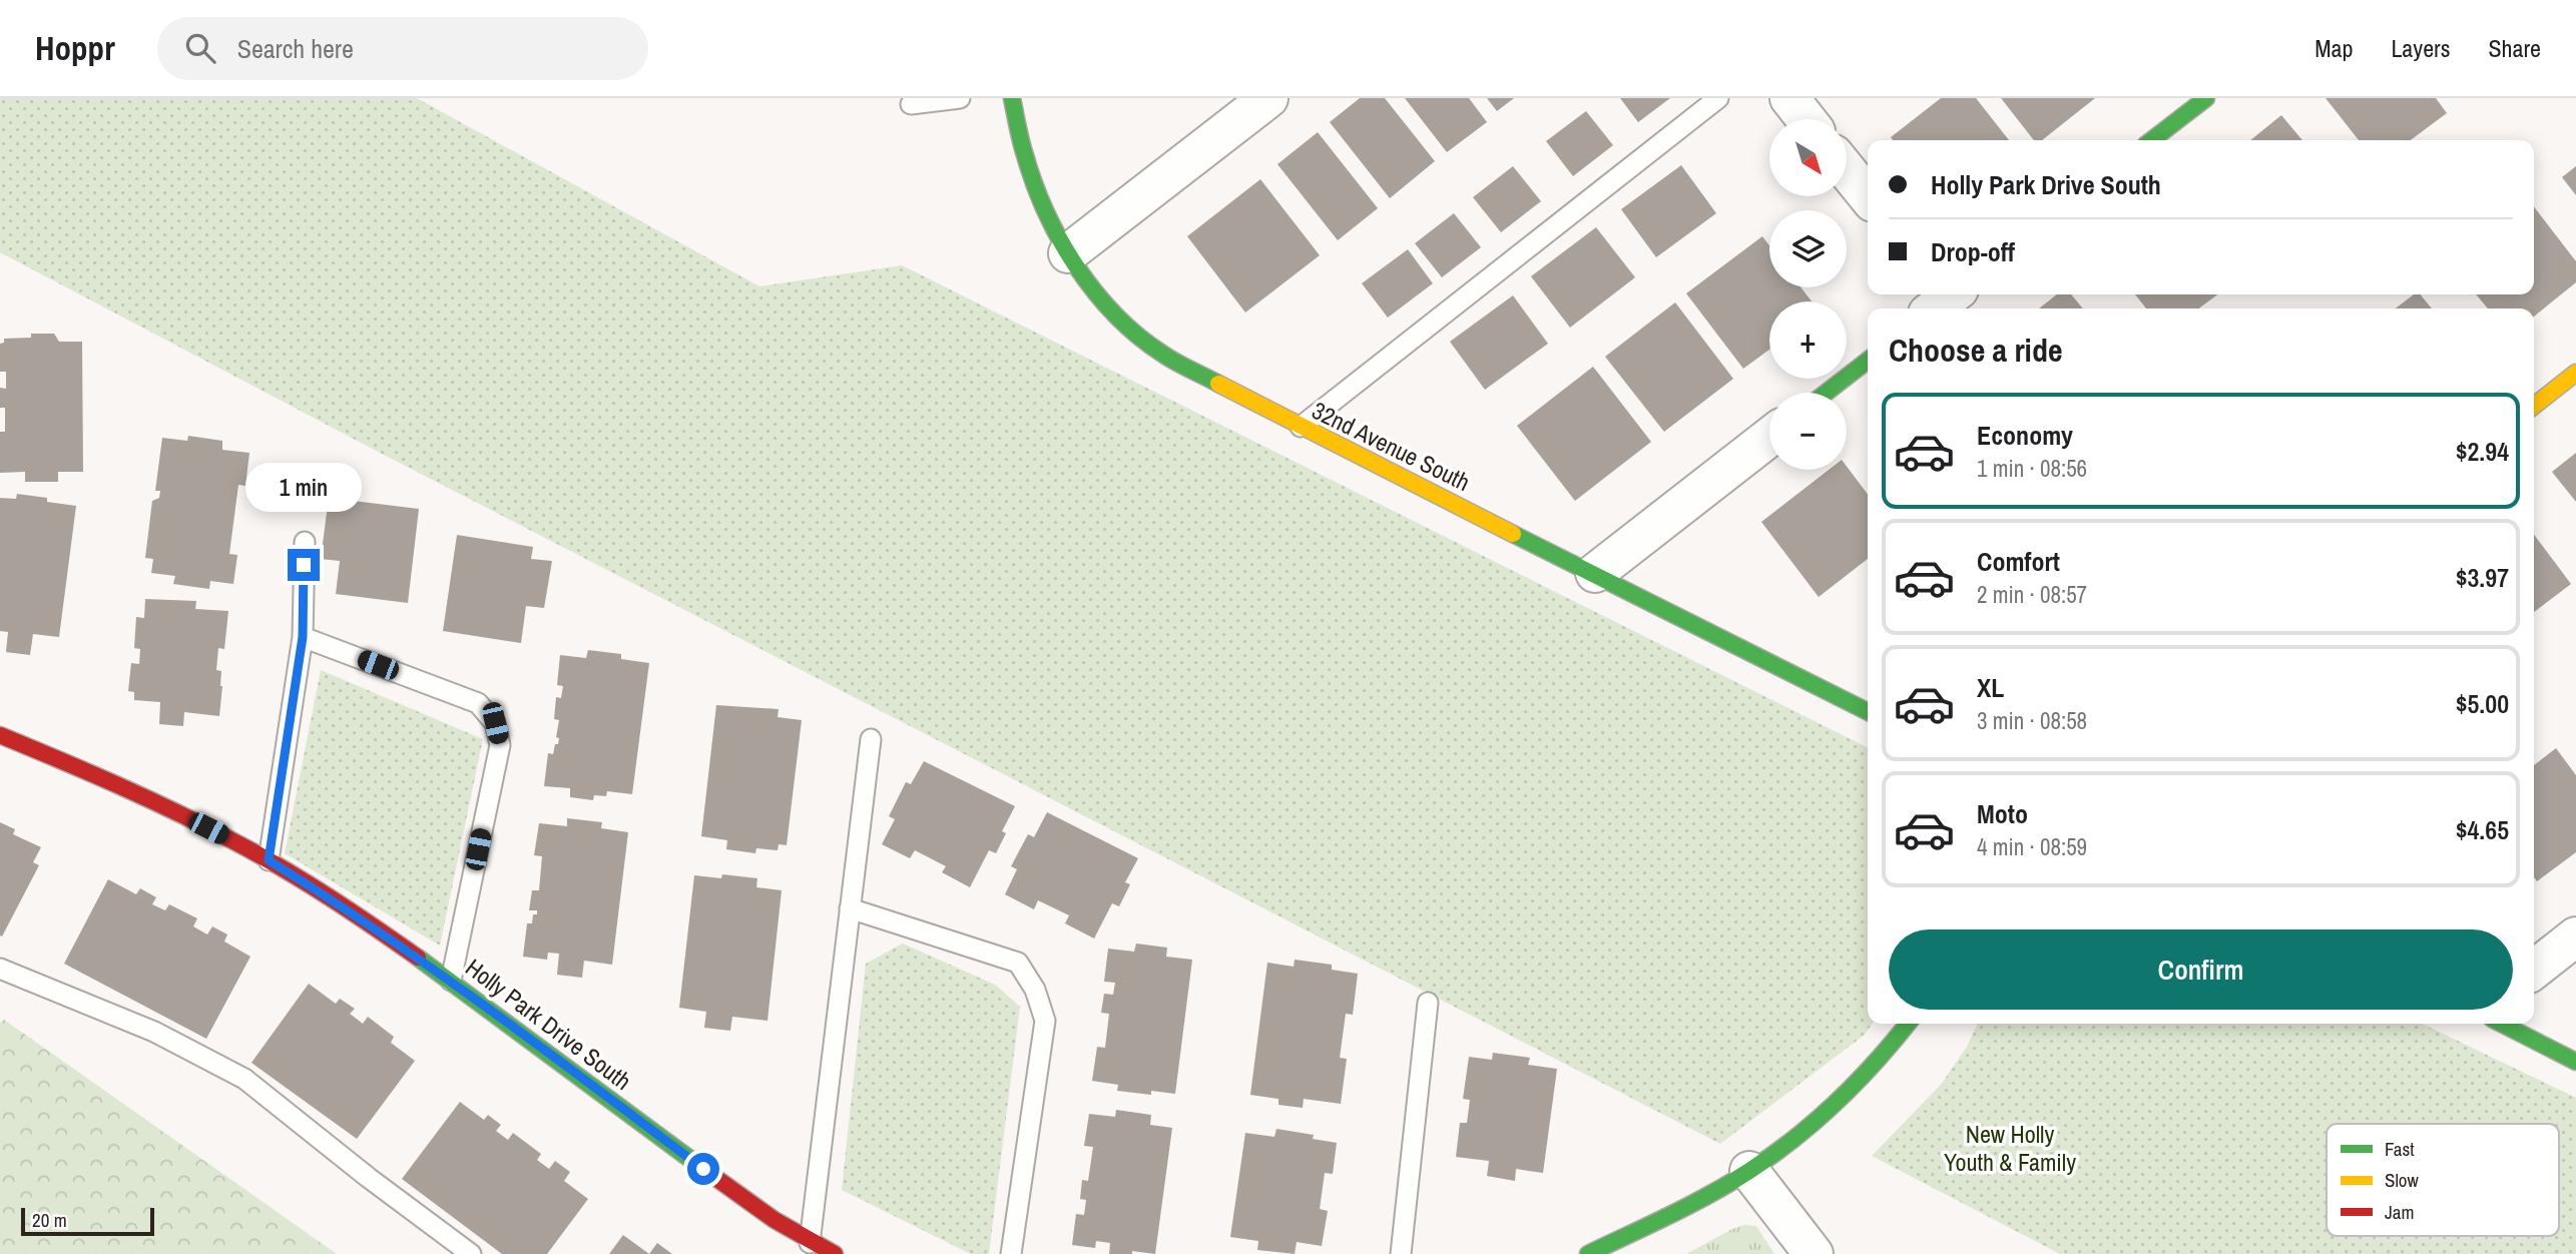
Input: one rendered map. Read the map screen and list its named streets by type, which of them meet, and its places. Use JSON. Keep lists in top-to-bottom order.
{
  "streets": {
    "street": ["32nd Avenue South", "Holly Park Drive South"]
  },
  "parks": ["New Holly Youth & Family"],
  "legend": ["Fast", "Slow", "Jam"],
  "scale_bar": "20 m",
  "north": "bottom right",
  "page": {
    "header": "Hoppr",
    "search": "Search here",
    "nav": ["Map", "Layers", "Share"],
    "map_buttons": ["+", "−"],
    "banner": ["Holly Park Drive South", "Drop-off"],
    "heading": "Choose a ride",
    "list": [
      {
        "name": "Economy",
        "note": "1 min · 08:56",
        "value": "$2.94"
      },
      {
        "name": "Comfort",
        "note": "2 min · 08:57",
        "value": "$3.97"
      },
      {
        "name": "XL",
        "note": "3 min · 08:58",
        "value": "$5.00"
      },
      {
        "name": "Moto",
        "note": "4 min · 08:59",
        "value": "$4.65"
      }
    ],
    "bubble": "1 min",
    "buttons": "Confirm",
    "scale": "20 m"
  }
}
